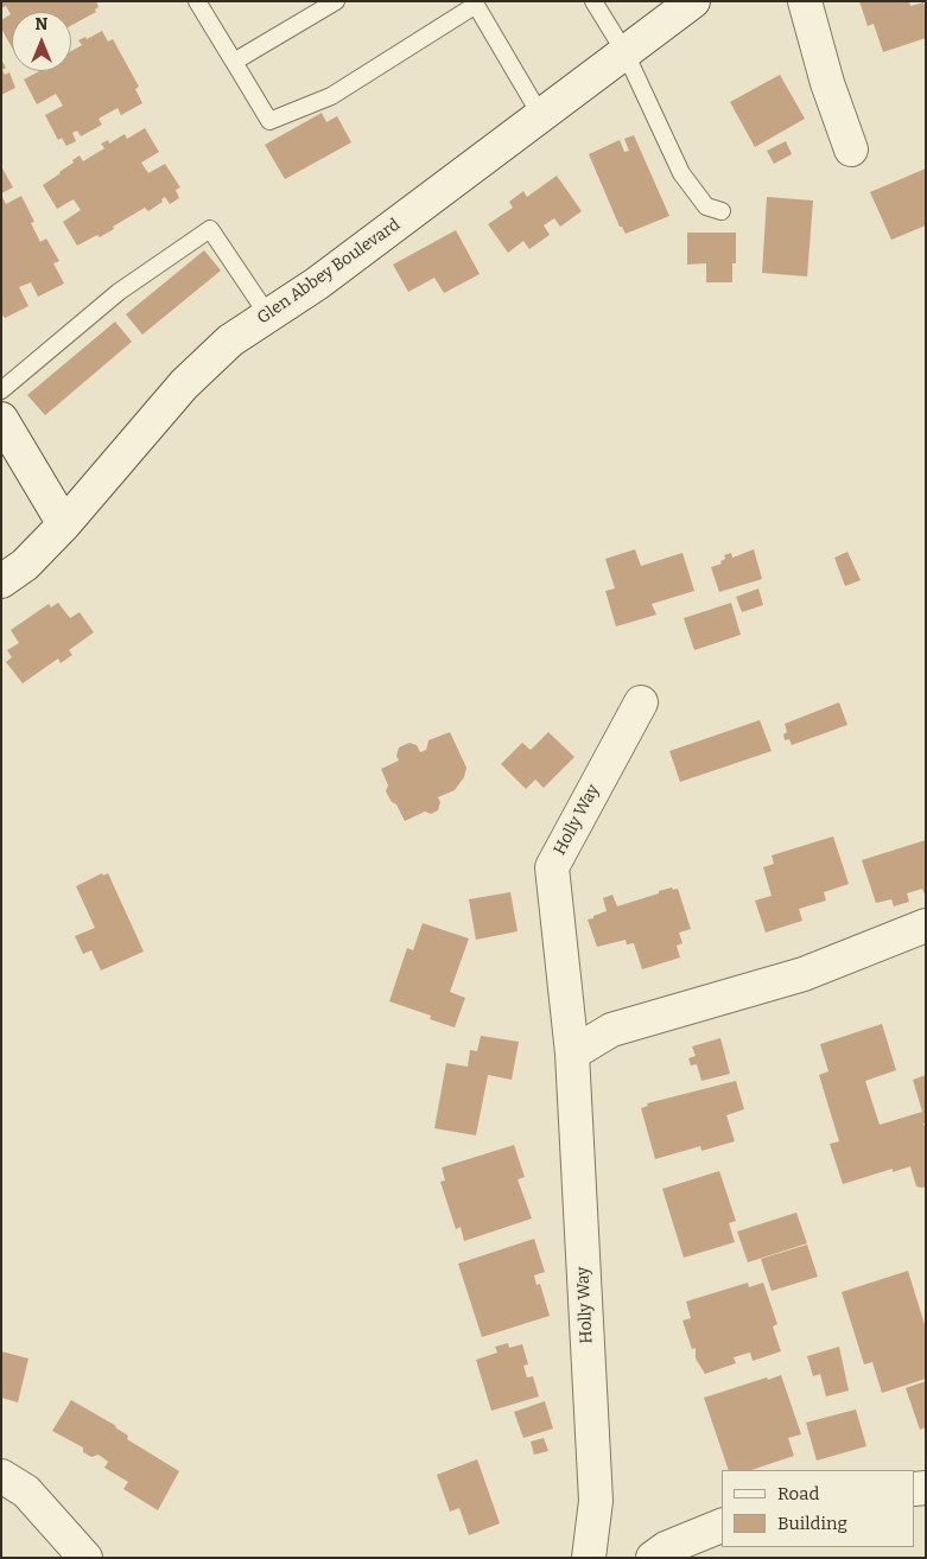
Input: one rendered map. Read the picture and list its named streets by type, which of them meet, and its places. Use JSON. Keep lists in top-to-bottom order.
{
  "streets": {
    "street": ["Glen Abbey Boulevard", "Holly Way"]
  },
  "legend": ["Road", "Building"],
  "north": "top"
}
